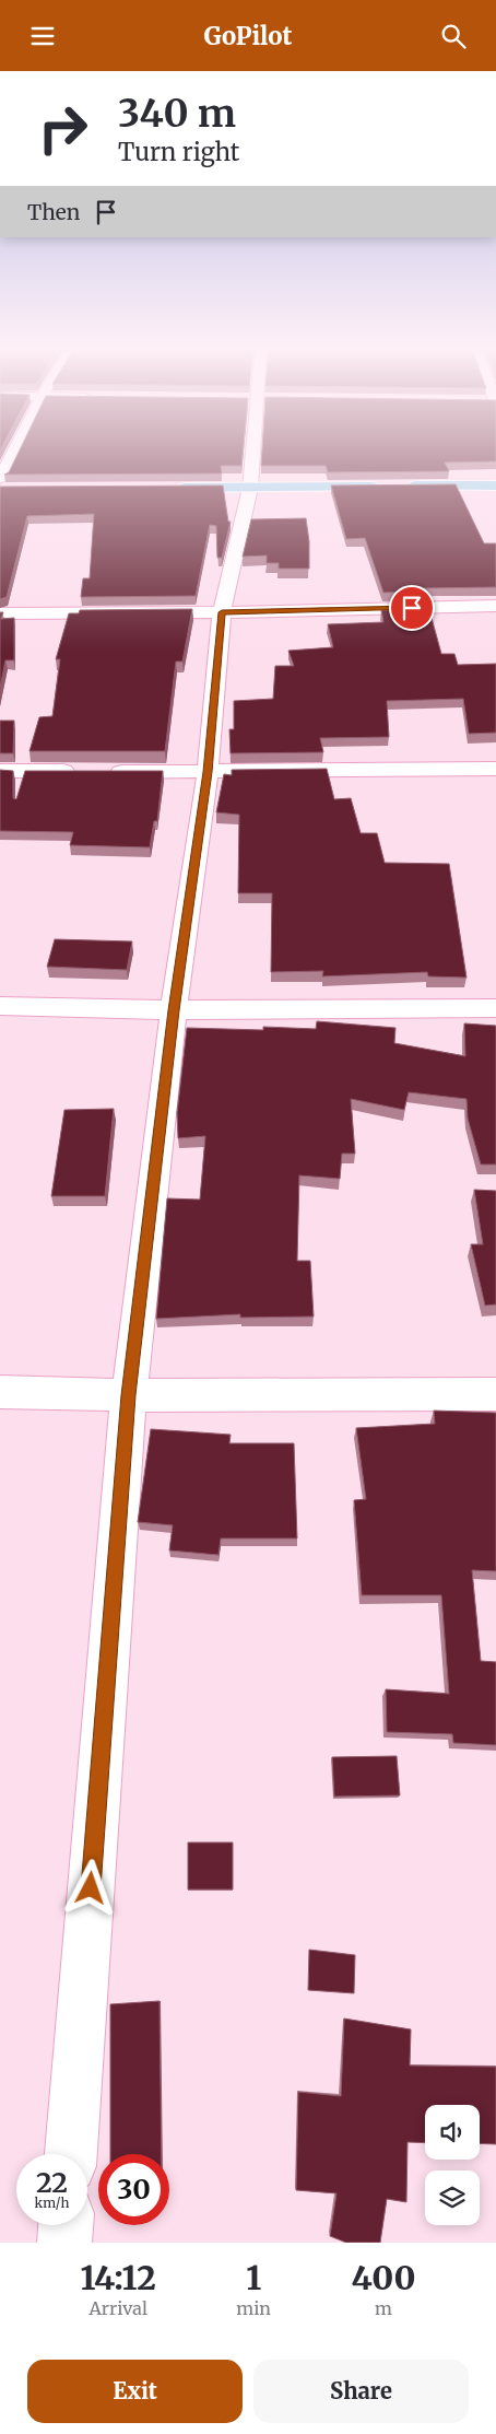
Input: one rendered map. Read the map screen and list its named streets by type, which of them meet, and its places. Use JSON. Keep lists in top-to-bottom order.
{
  "page": {
    "header": "GoPilot",
    "turn": ["340 m", "Turn right"],
    "then": "Then",
    "speed": "22 km/h",
    "limit": "30",
    "eta": [
      "14:12",
      "Arrival",
      "1",
      "min",
      "400",
      "m"
    ],
    "buttons": ["Exit", "Share"]
  }
}
